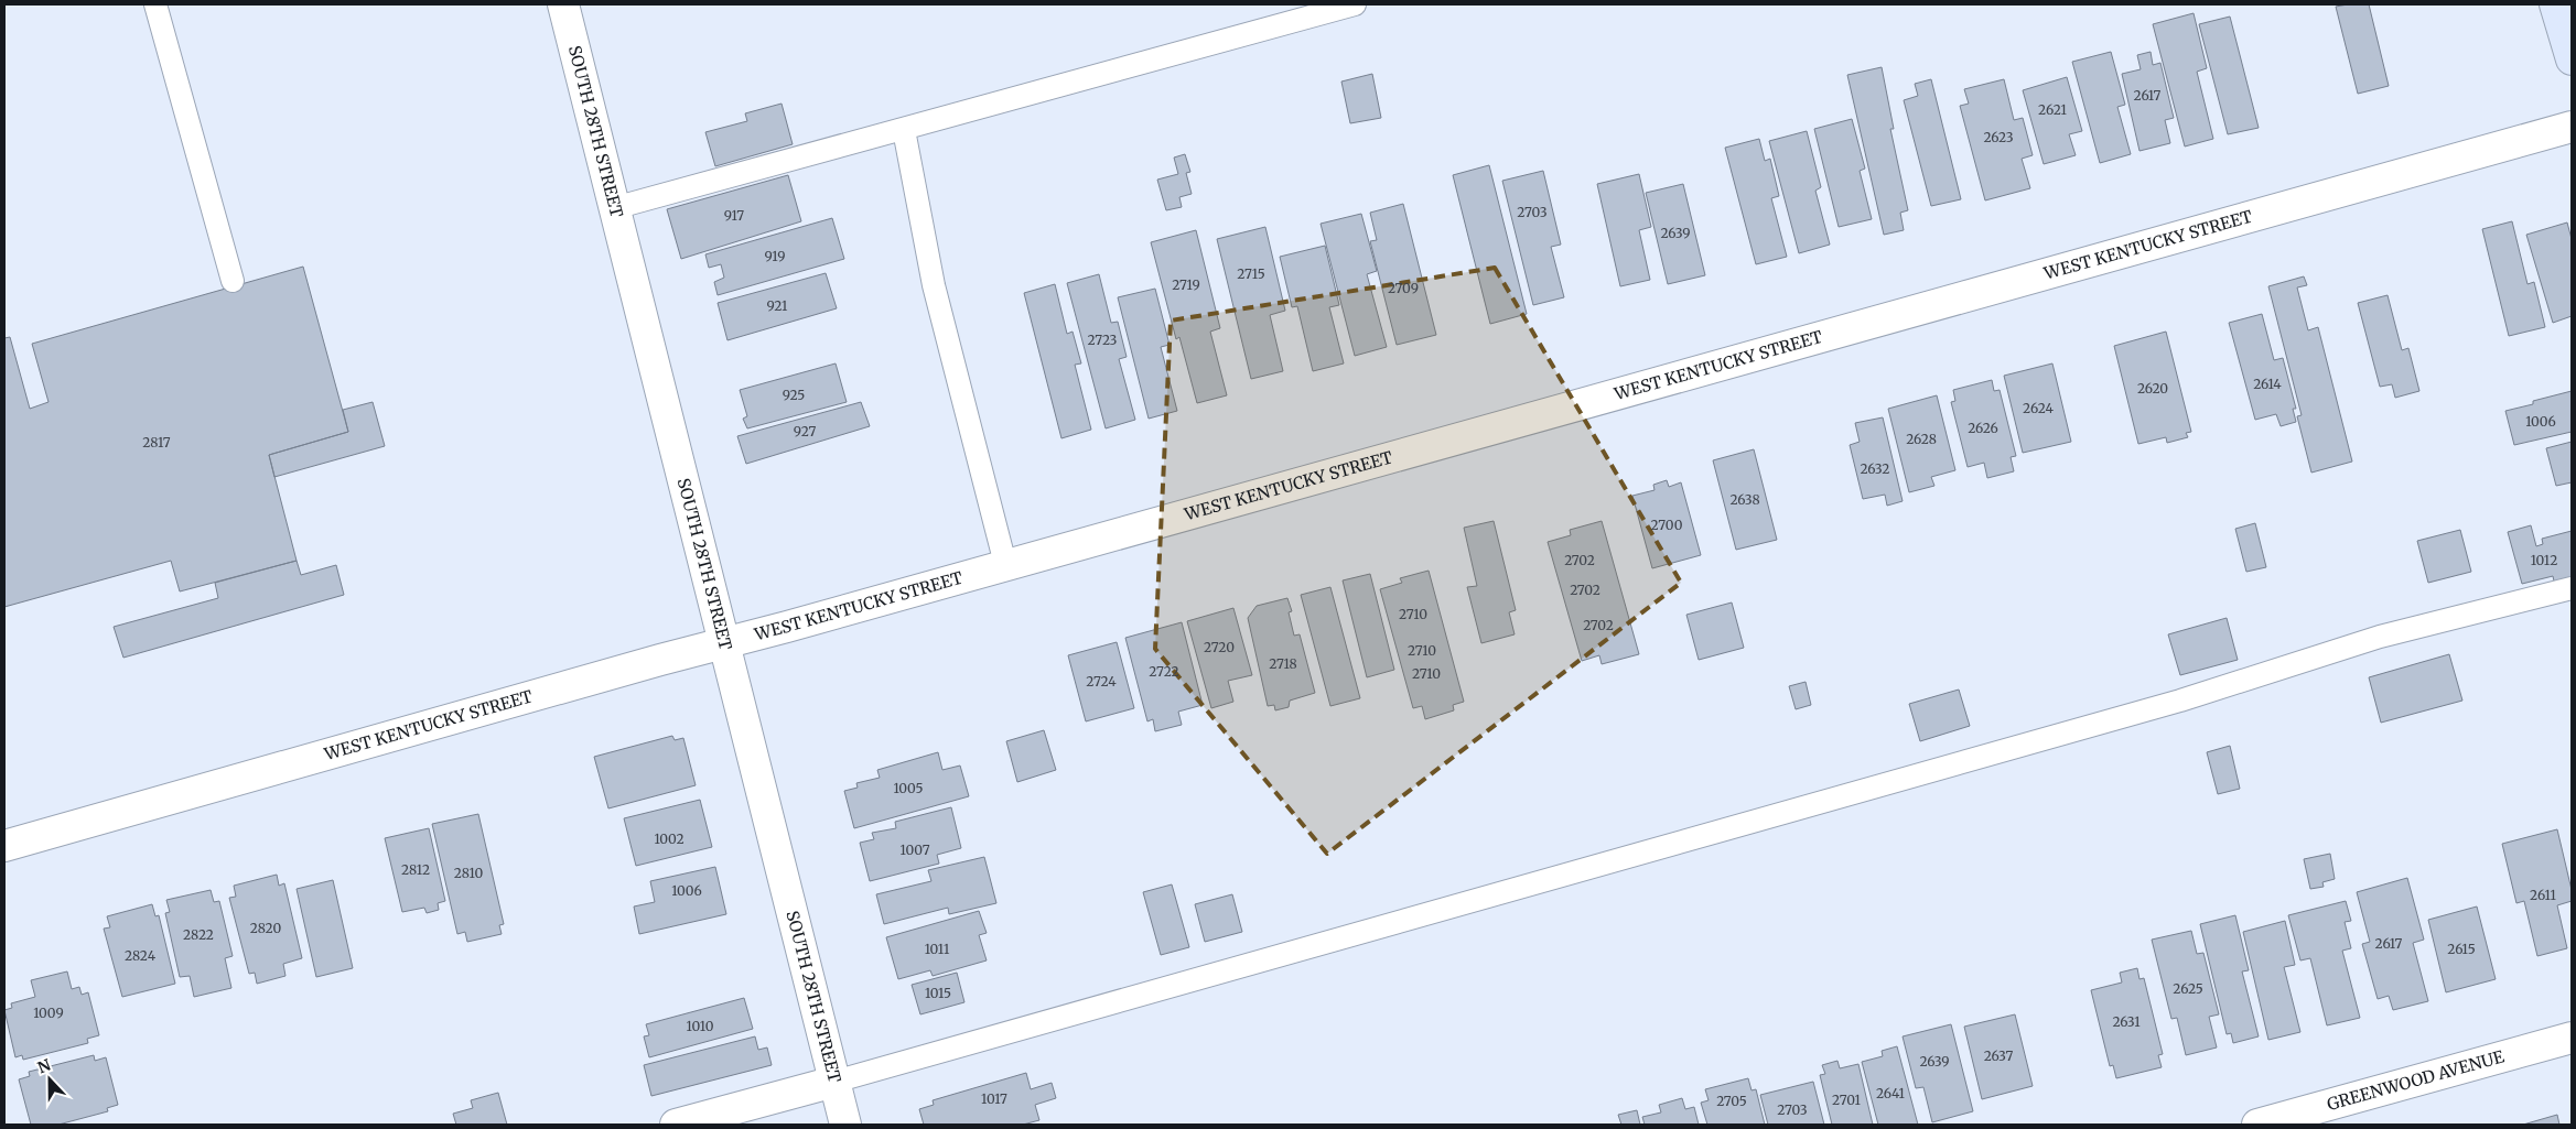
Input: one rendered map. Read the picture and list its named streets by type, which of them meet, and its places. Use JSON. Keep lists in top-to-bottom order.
{
  "streets": {
    "street": ["SOUTH 28TH STREET", "WEST KENTUCKY STREET", "GREENWOOD AVENUE"]
  },
  "crossings": [
    ["SOUTH 28TH STREET", "WEST KENTUCKY STREET"]
  ],
  "house_numbers": [
    "2617",
    "2621",
    "2623",
    "2703",
    "917",
    "2639",
    "919",
    "2715",
    "2719",
    "2709",
    "921",
    "2723",
    "2614",
    "2620",
    "925",
    "2624",
    "1006",
    "2626",
    "927",
    "2628",
    "2817",
    "2632",
    "2638",
    "2700",
    "2702",
    "1012",
    "2702",
    "2710",
    "2702",
    "2720",
    "2710",
    "2718",
    "2722",
    "2710",
    "2724",
    "1005",
    "1002",
    "1007",
    "2812",
    "2810",
    "1006",
    "2611",
    "2820",
    "2822",
    "2617",
    "1011",
    "2615",
    "2824",
    "2625",
    "1015",
    "1009",
    "2631",
    "1010",
    "2637",
    "2639",
    "2641",
    "1017",
    "2701",
    "2705",
    "2703"
  ],
  "north": "top"
}
